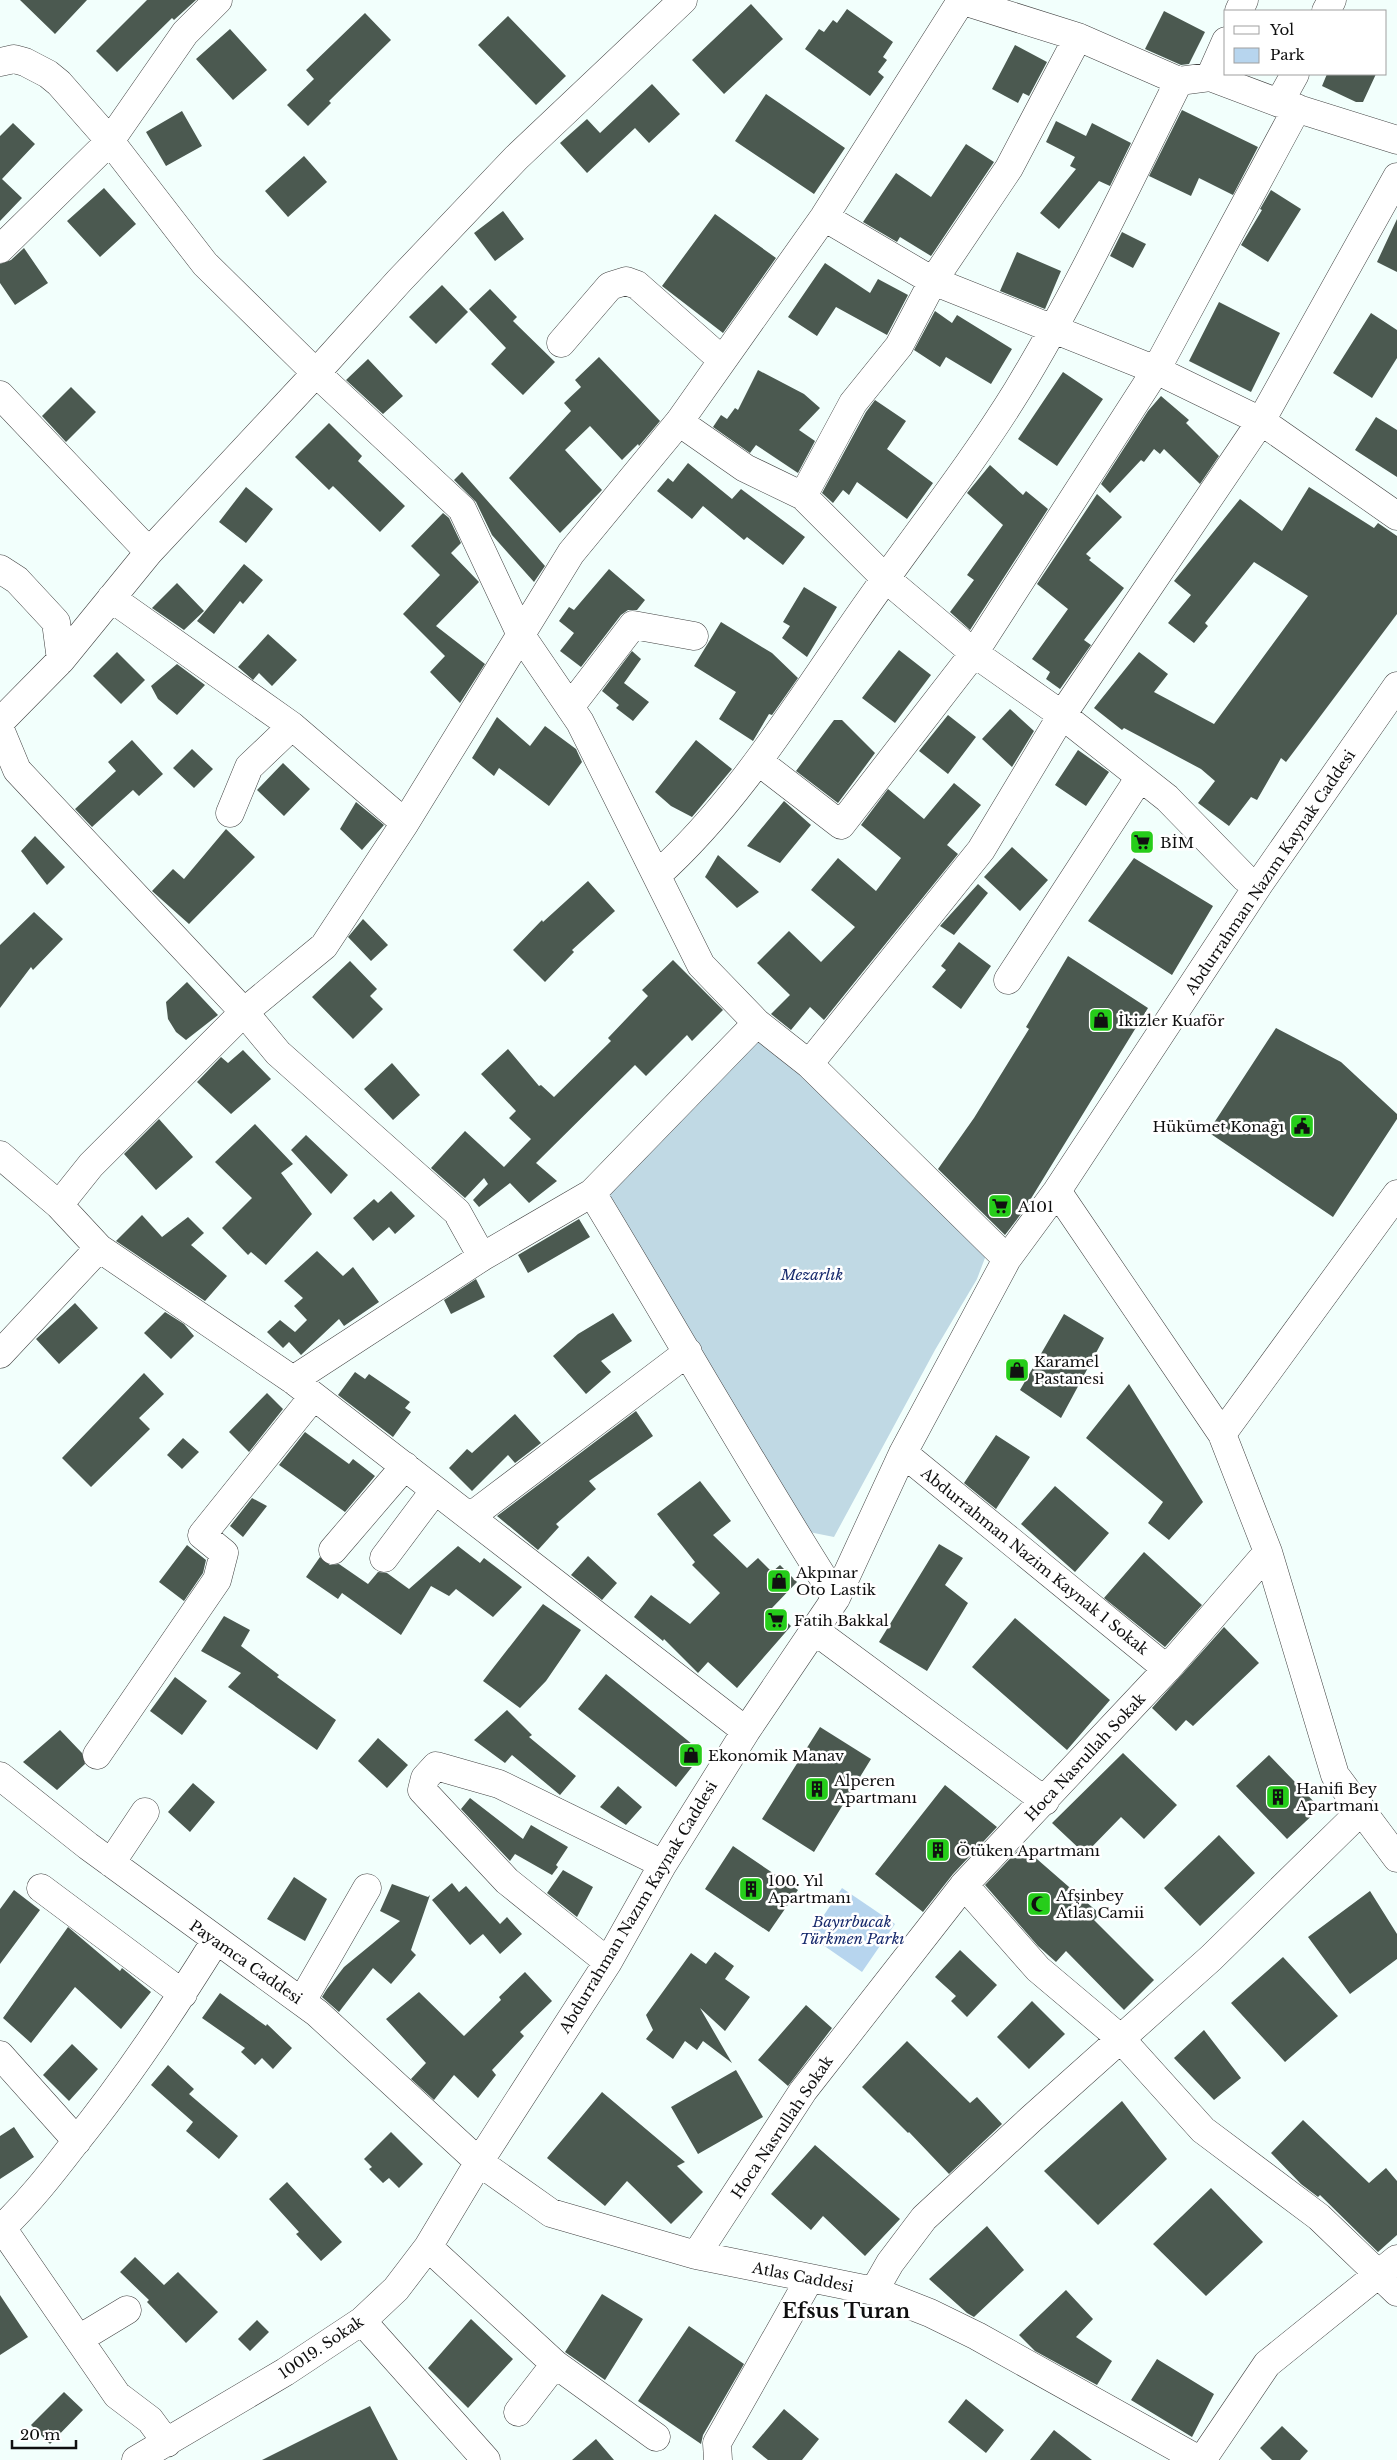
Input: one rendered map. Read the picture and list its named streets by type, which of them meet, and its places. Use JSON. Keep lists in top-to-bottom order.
{
  "streets": {
    "street": [
      "Abdurrahman Nazım Kaynak Caddesi",
      "Abdurrahman Nazim Kaynak 1 Sokak",
      "Hoca Nasrullah Sokak",
      "Payamca Caddesi",
      "Atlas Caddesi",
      "10019. Sokak"
    ]
  },
  "crossings": [
    ["Abdurrahman Nazım Kaynak Caddesi", "Abdurrahman Nazim Kaynak 1 Sokak"],
    ["Abdurrahman Nazım Kaynak Caddesi", "Payamca Caddesi"],
    ["Abdurrahman Nazım Kaynak Caddesi", "Atlas Caddesi"],
    ["Abdurrahman Nazım Kaynak Caddesi", "10019. Sokak"],
    ["Abdurrahman Nazim Kaynak 1 Sokak", "Hoca Nasrullah Sokak"],
    ["Hoca Nasrullah Sokak", "Atlas Caddesi"],
    ["Payamca Caddesi", "Atlas Caddesi"],
    ["Payamca Caddesi", "10019. Sokak"],
    ["Atlas Caddesi", "10019. Sokak"]
  ],
  "districts": ["Efsus Turan"],
  "parks": ["Mezarlık", "Bayırbucak Türkmen Parkı"],
  "places": {
    "supermarket": ["BİM", "A101", "Fatih Bakkal"],
    "shop": [
      "İkizler Kuaför",
      "Karamel Pastanesi",
      "Akpınar Oto Lastik",
      "Ekonomik Manav"
    ],
    "public building": ["Hükümet Konağı"],
    "building": [
      "Alperen Apartmanı",
      "Hanifi Bey Apartmanı",
      "Ötüken Apartmanı",
      "100. Yıl Apartmanı"
    ],
    "mosque": ["Afşinbey Atlas Camii"]
  },
  "legend": ["Yol", "Park"],
  "scale_bar": "20 m"
}
